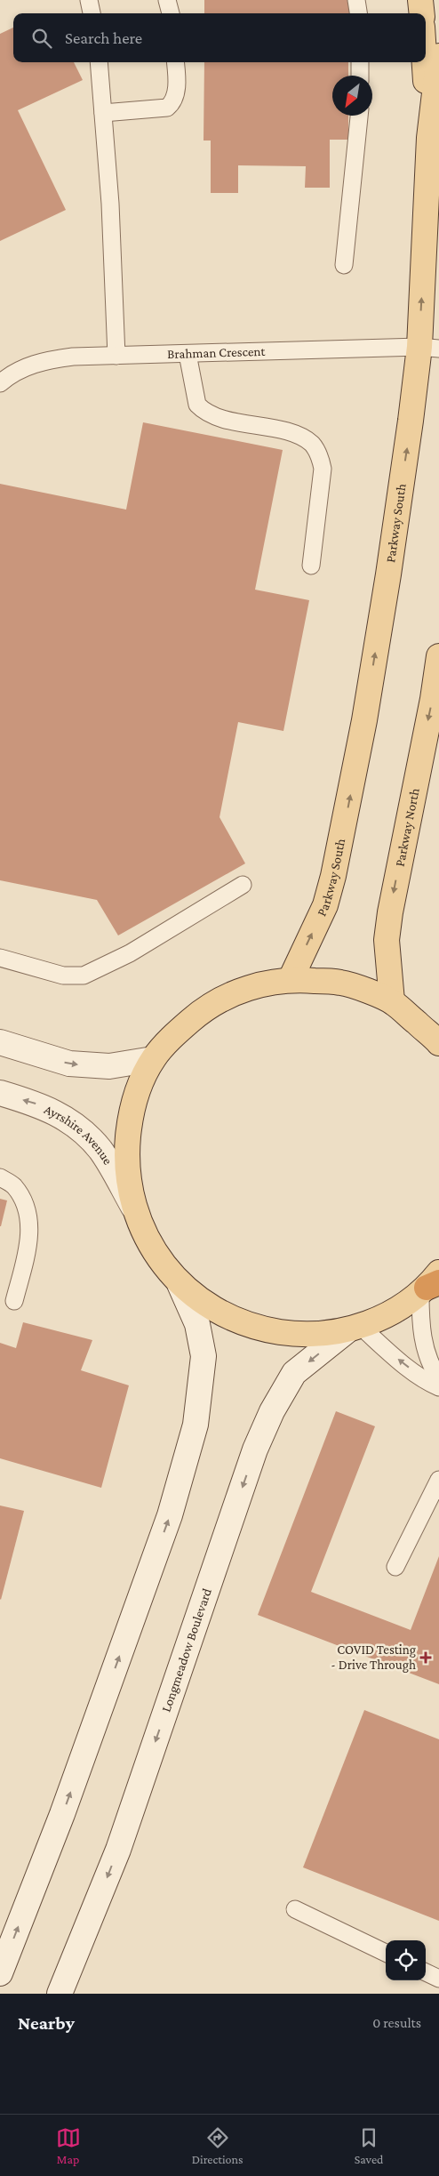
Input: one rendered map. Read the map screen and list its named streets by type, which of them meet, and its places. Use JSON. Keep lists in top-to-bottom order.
{
  "streets": {
    "main road": [
      "Parkway South",
      "Parkway North",
      "Ayrshire Avenue",
      "Longmeadow Boulevard"
    ],
    "lane": ["Brahman Crescent"]
  },
  "crossings": [
    ["Brahman Crescent", "Parkway South"]
  ],
  "one_way": ["Parkway South", "Parkway North", "Ayrshire Avenue"],
  "places": {
    "health": ["COVID Testing - Drive Through"]
  },
  "north": "bottom left",
  "page": {
    "search": "Search here",
    "heading": ["Nearby", "0 results"],
    "nav": ["Map", "Directions", "Saved"]
  }
}
